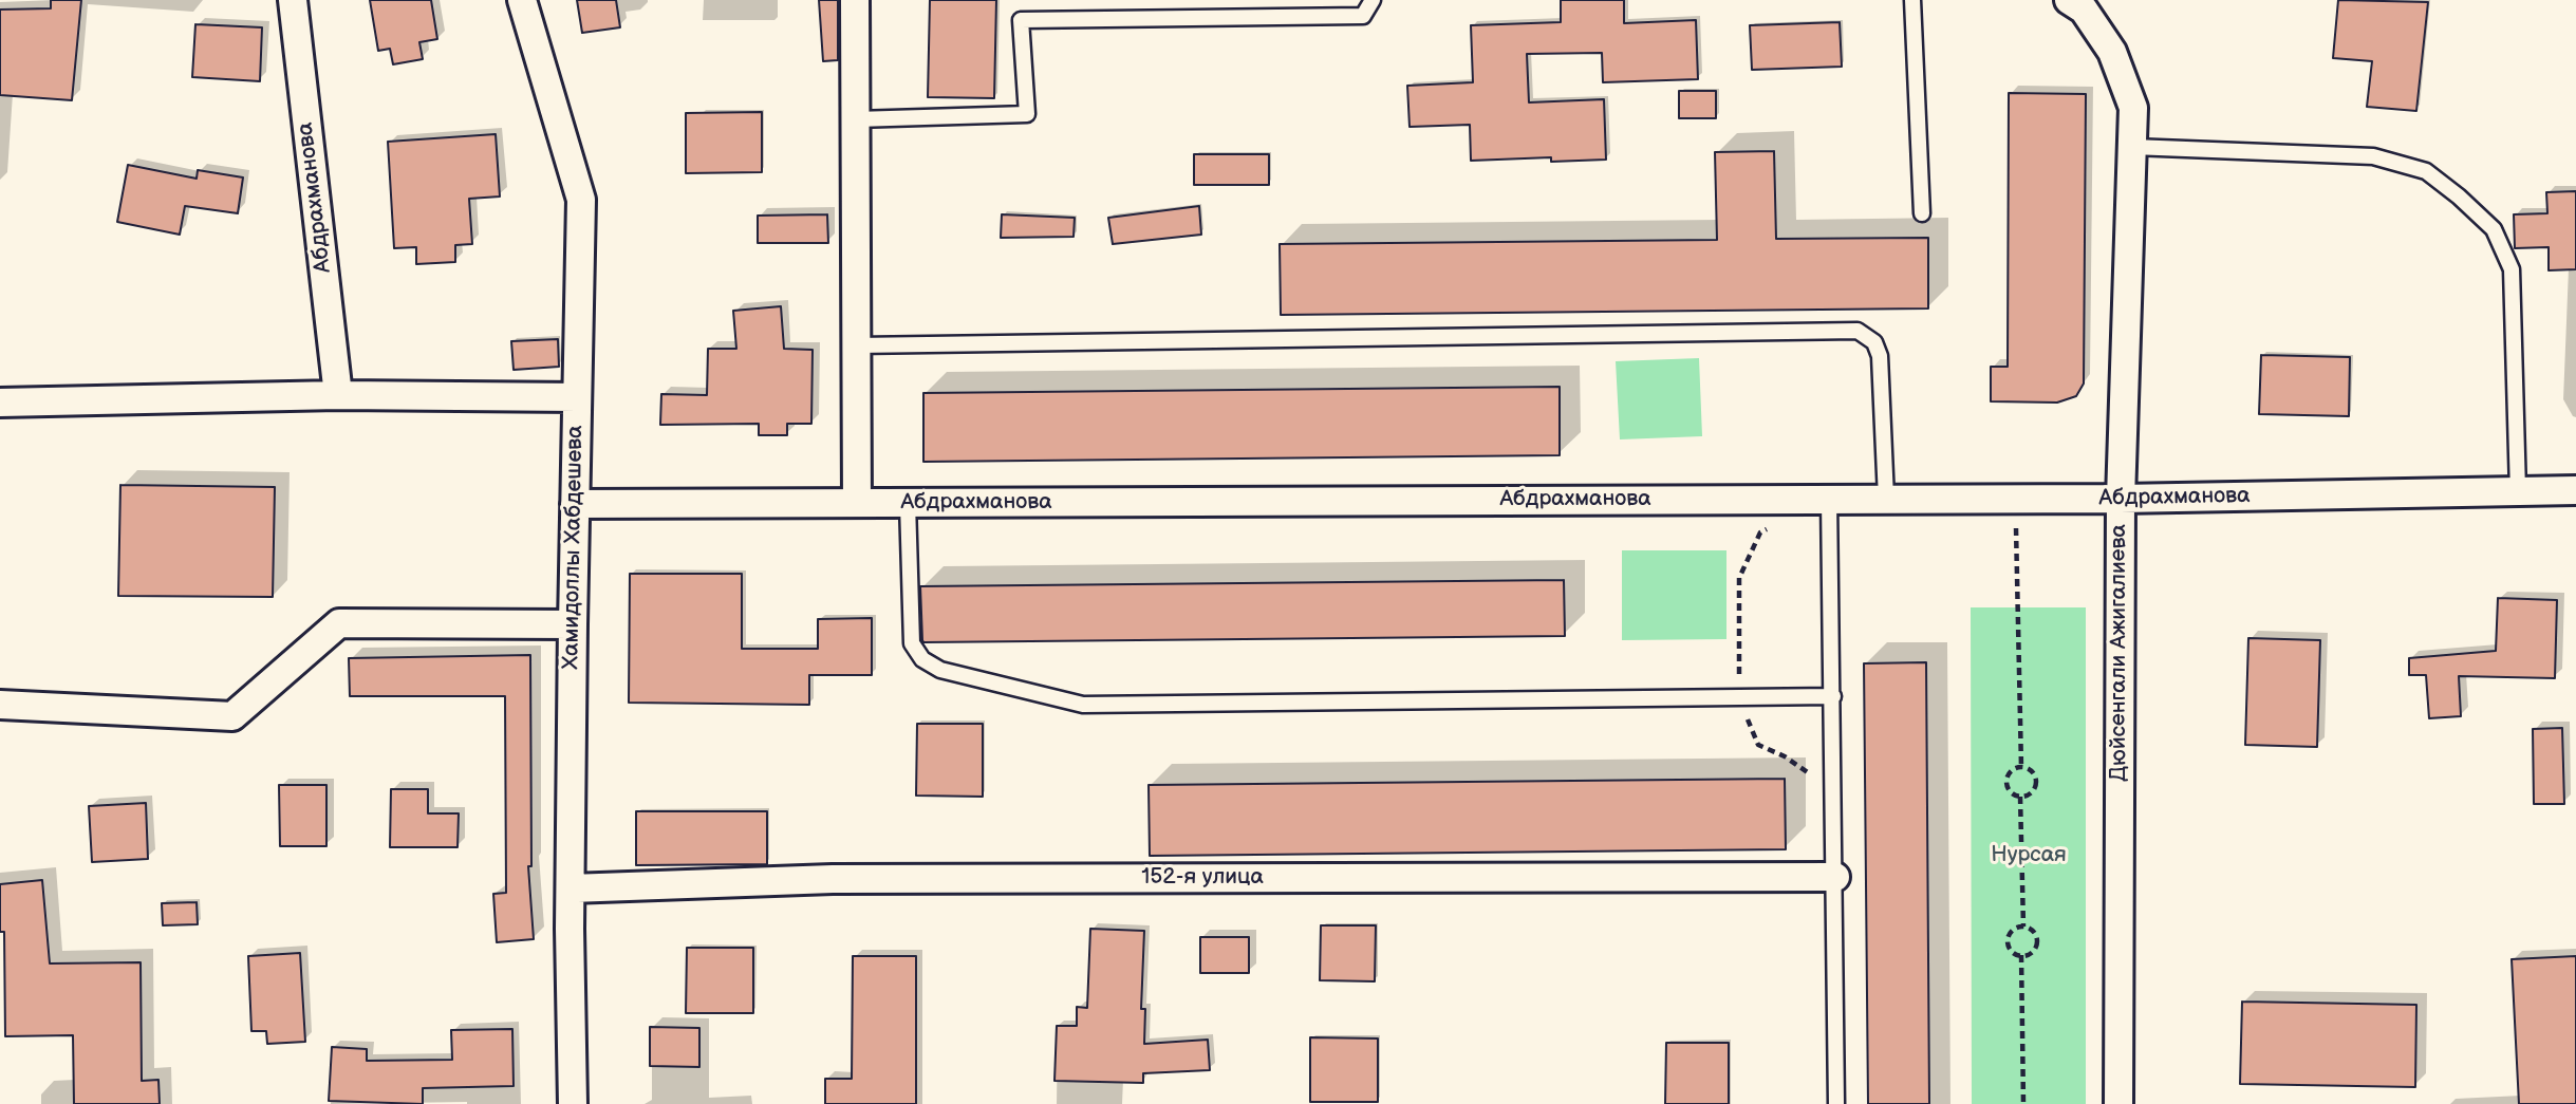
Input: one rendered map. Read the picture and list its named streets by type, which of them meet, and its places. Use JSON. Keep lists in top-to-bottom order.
{
  "streets": {
    "street": [
      "Абдрахманова",
      "Хамидоллы Хабдешева",
      "Дюйсенгали Ажигалиева",
      "152-я улица"
    ]
  },
  "crossings": [
    ["Абдрахманова", "Хамидоллы Хабдешева"],
    ["Абдрахманова", "Дюйсенгали Ажигалиева"],
    ["Хамидоллы Хабдешева", "152-я улица"]
  ],
  "parks": ["Нурсая"]
}
